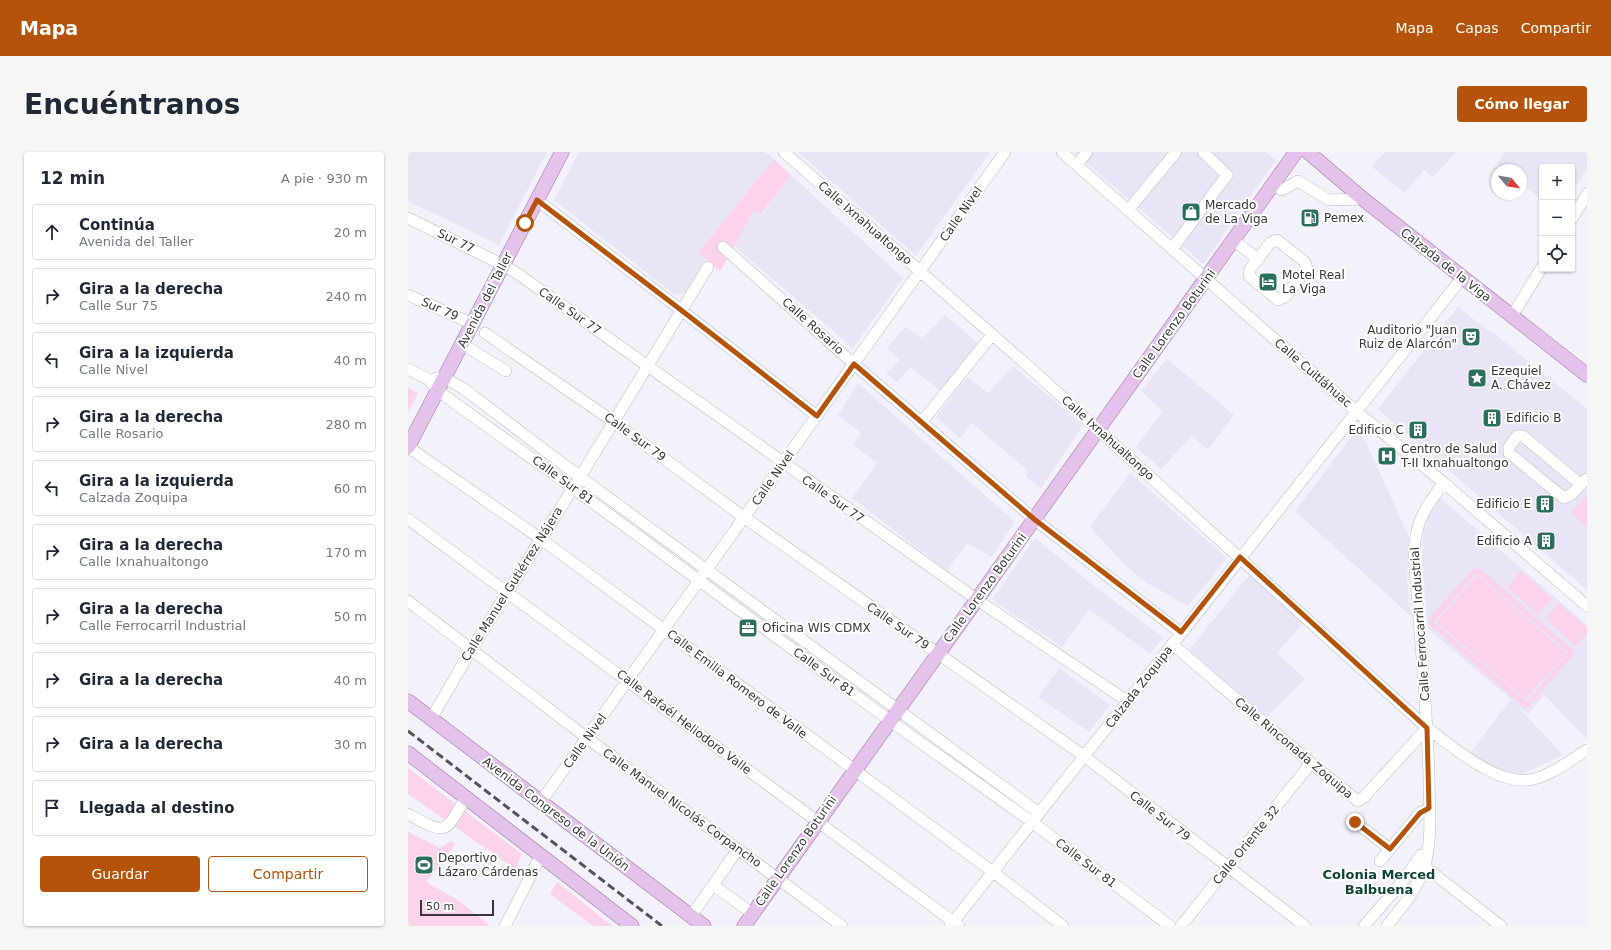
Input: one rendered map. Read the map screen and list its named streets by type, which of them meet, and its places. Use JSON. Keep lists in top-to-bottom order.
{
  "streets": {
    "main road": [
      "Calzada de la Viga",
      "Avenida del Taller",
      "Calle Lorenzo Boturini",
      "Avenida Congreso de la Unión"
    ],
    "street": [
      "Calle Nivel",
      "Calle Ixnahualtongo",
      "Sur 77",
      "Sur 79",
      "Calle Sur 77",
      "Calle Rosario",
      "Calle Cuitláhuac",
      "Calle Sur 79",
      "Calle Sur 81",
      "Calle Manuel Gutiérrez Nájera",
      "Calle Ferrocarril Industrial",
      "Calle Emilia Romero de Valle",
      "Calzada Zoquipa",
      "Calle Rafaél Heliodoro Valle",
      "Calle Rinconada Zoquipa",
      "Calle Manuel Nicolás Corpancho",
      "Calle Oriente 32"
    ]
  },
  "crossings": [
    ["Calle Nivel", "Calle Ixnahualtongo"],
    ["Calle Nivel", "Calle Sur 77"],
    ["Calle Nivel", "Calle Rosario"],
    ["Calle Nivel", "Calle Sur 79"],
    ["Calle Nivel", "Calle Sur 81"],
    ["Calle Nivel", "Calle Emilia Romero de Valle"],
    ["Calle Nivel", "Calle Rafaél Heliodoro Valle"],
    ["Calle Nivel", "Calle Manuel Nicolás Corpancho"],
    ["Calle Nivel", "Avenida Congreso de la Unión"],
    ["Calle Ixnahualtongo", "Calle Lorenzo Boturini"],
    ["Calle Ixnahualtongo", "Calle Ferrocarril Industrial"],
    ["Calle Ixnahualtongo", "Calzada Zoquipa"],
    ["Calle Ixnahualtongo", "Calle Rinconada Zoquipa"],
    ["Sur 77", "Avenida del Taller"],
    ["Sur 77", "Calle Sur 77"],
    ["Calzada de la Viga", "Calzada Zoquipa"],
    ["Avenida del Taller", "Sur 79"],
    ["Avenida del Taller", "Calle Sur 77"],
    ["Avenida del Taller", "Calle Sur 81"],
    ["Avenida del Taller", "Calle Emilia Romero de Valle"],
    ["Calle Sur 77", "Calle Lorenzo Boturini"],
    ["Calle Sur 77", "Calle Manuel Gutiérrez Nájera"],
    ["Calle Sur 77", "Calzada Zoquipa"],
    ["Calle Lorenzo Boturini", "Calle Rosario"],
    ["Calle Lorenzo Boturini", "Calle Cuitláhuac"],
    ["Calle Lorenzo Boturini", "Calle Sur 79"],
    ["Calle Lorenzo Boturini", "Calle Sur 81"],
    ["Calle Lorenzo Boturini", "Calle Emilia Romero de Valle"],
    ["Calle Lorenzo Boturini", "Calle Rafaél Heliodoro Valle"],
    ["Calle Lorenzo Boturini", "Calle Manuel Nicolás Corpancho"],
    ["Calle Rosario", "Calzada Zoquipa"],
    ["Calle Cuitláhuac", "Calle Ferrocarril Industrial"],
    ["Calle Cuitláhuac", "Calzada Zoquipa"],
    ["Calle Sur 79", "Calle Manuel Gutiérrez Nájera"],
    ["Calle Sur 79", "Calzada Zoquipa"],
    ["Calle Sur 79", "Calle Oriente 32"],
    ["Calle Sur 81", "Calle Manuel Gutiérrez Nájera"],
    ["Calle Sur 81", "Calzada Zoquipa"],
    ["Calle Manuel Gutiérrez Nájera", "Calle Emilia Romero de Valle"],
    ["Calle Manuel Gutiérrez Nájera", "Calle Rafaél Heliodoro Valle"],
    ["Calle Manuel Gutiérrez Nájera", "Calle Manuel Nicolás Corpancho"],
    ["Calle Manuel Gutiérrez Nájera", "Avenida Congreso de la Unión"],
    ["Calle Ferrocarril Industrial", "Calle Rinconada Zoquipa"],
    ["Calle Emilia Romero de Valle", "Calzada Zoquipa"],
    ["Calzada Zoquipa", "Calle Rafaél Heliodoro Valle"],
    ["Calzada Zoquipa", "Calle Rinconada Zoquipa"],
    ["Calle Rinconada Zoquipa", "Calle Oriente 32"]
  ],
  "districts": ["Colonia Merced Balbuena"],
  "places": {
    "shop": ["Mercado de La Viga"],
    "fuel station": ["Pemex"],
    "hotel": ["Motel Real La Viga"],
    "theatre": ["Auditorio \"Juan Ruiz de Alarcón\""],
    "place": ["Ezequiel A. Chávez"],
    "building": [
      "Edificio B",
      "Edificio C",
      "Edificio E",
      "Edificio A"
    ],
    "hospital": ["Centro de Salud T-II Ixnahualtongo"],
    "office": ["Oficina WIS CDMX"],
    "sports": ["Deportivo Lázaro Cárdenas"]
  },
  "scale_bar": "50 m",
  "north": "bottom right",
  "page": {
    "header": "Mapa",
    "nav": ["Mapa", "Capas", "Compartir"],
    "buttons": [
      "Cómo llegar",
      ["Guardar", "Compartir"]
    ],
    "title": "Encuéntranos",
    "heading": ["12 min", "A pie · 930 m"],
    "map_buttons": ["+", "−"],
    "list": [
      ["Continúa", "Avenida del Taller", "20 m"],
      ["Gira a la derecha", "Calle Sur 75", "240 m"],
      ["Gira a la izquierda", "Calle Nivel", "40 m"],
      ["Gira a la derecha", "Calle Rosario", "280 m"],
      ["Gira a la izquierda", "Calzada Zoquipa", "60 m"],
      ["Gira a la derecha", "Calle Ixnahualtongo", "170 m"],
      ["Gira a la derecha", "Calle Ferrocarril Industrial", "50 m"],
      ["Gira a la derecha", "40 m"],
      ["Gira a la derecha", "30 m"],
      "Llegada al destino"
    ],
    "scale": "50 m"
  }
}
